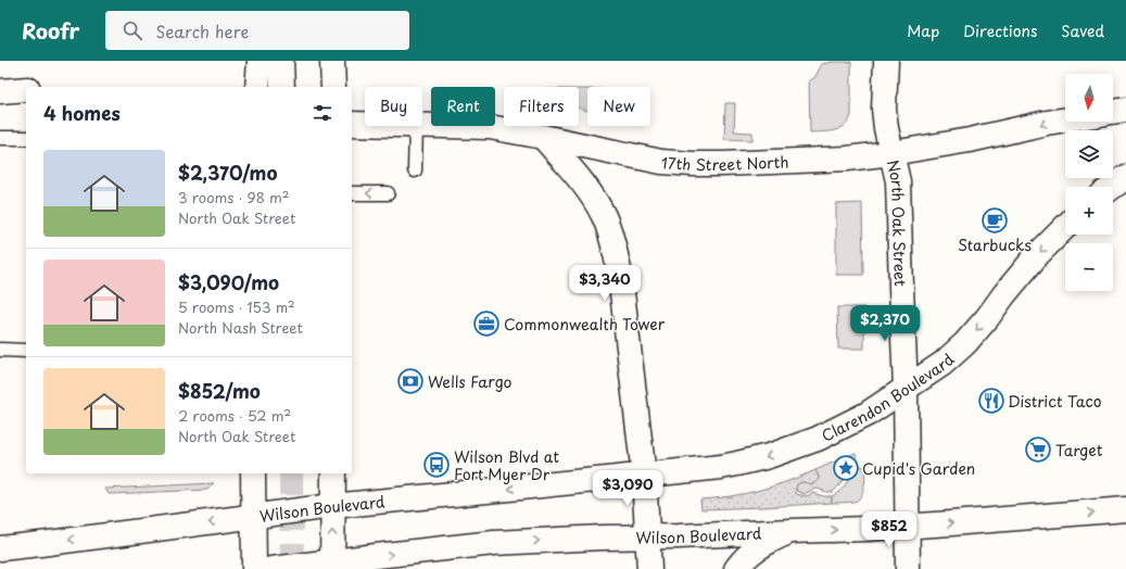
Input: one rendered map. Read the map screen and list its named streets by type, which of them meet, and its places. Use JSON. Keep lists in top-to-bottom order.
{
  "streets": {
    "main road": [
      "17th Street North",
      "North Oak Street",
      "Clarendon Boulevard",
      "Wilson Boulevard"
    ]
  },
  "crossings": [
    ["17th Street North", "North Oak Street"],
    ["North Oak Street", "Clarendon Boulevard"],
    ["North Oak Street", "Wilson Boulevard"],
    ["Clarendon Boulevard", "Wilson Boulevard"]
  ],
  "one_way": ["Clarendon Boulevard"],
  "places": {
    "cafe": ["Starbucks"],
    "office": ["Commonwealth Tower"],
    "bank": ["Wells Fargo"],
    "restaurant": ["District Taco"],
    "supermarket": ["Target"],
    "bus stop": ["Wilson Blvd at Fort Myer Dr"],
    "place": ["Cupid's Garden"]
  },
  "north": "bottom",
  "page": {
    "header": "Roofr",
    "search": "Search here",
    "nav": ["Map", "Directions", "Saved"],
    "map_buttons": ["+", "−"],
    "chip": [
      "Buy",
      "Rent",
      "Filters",
      "New"
    ],
    "heading": "4 homes",
    "list": [
      {
        "name": "$2,370/mo",
        "note": "3 rooms · 98 m² · North Oak Street"
      },
      {
        "name": "$3,090/mo",
        "note": "5 rooms · 153 m² · North Nash Street"
      },
      {
        "name": "$852/mo",
        "note": "2 rooms · 52 m² · North Oak Street"
      }
    ],
    "price": [
      "$3,340",
      "$2,370",
      "$3,090",
      "$852"
    ]
  }
}
